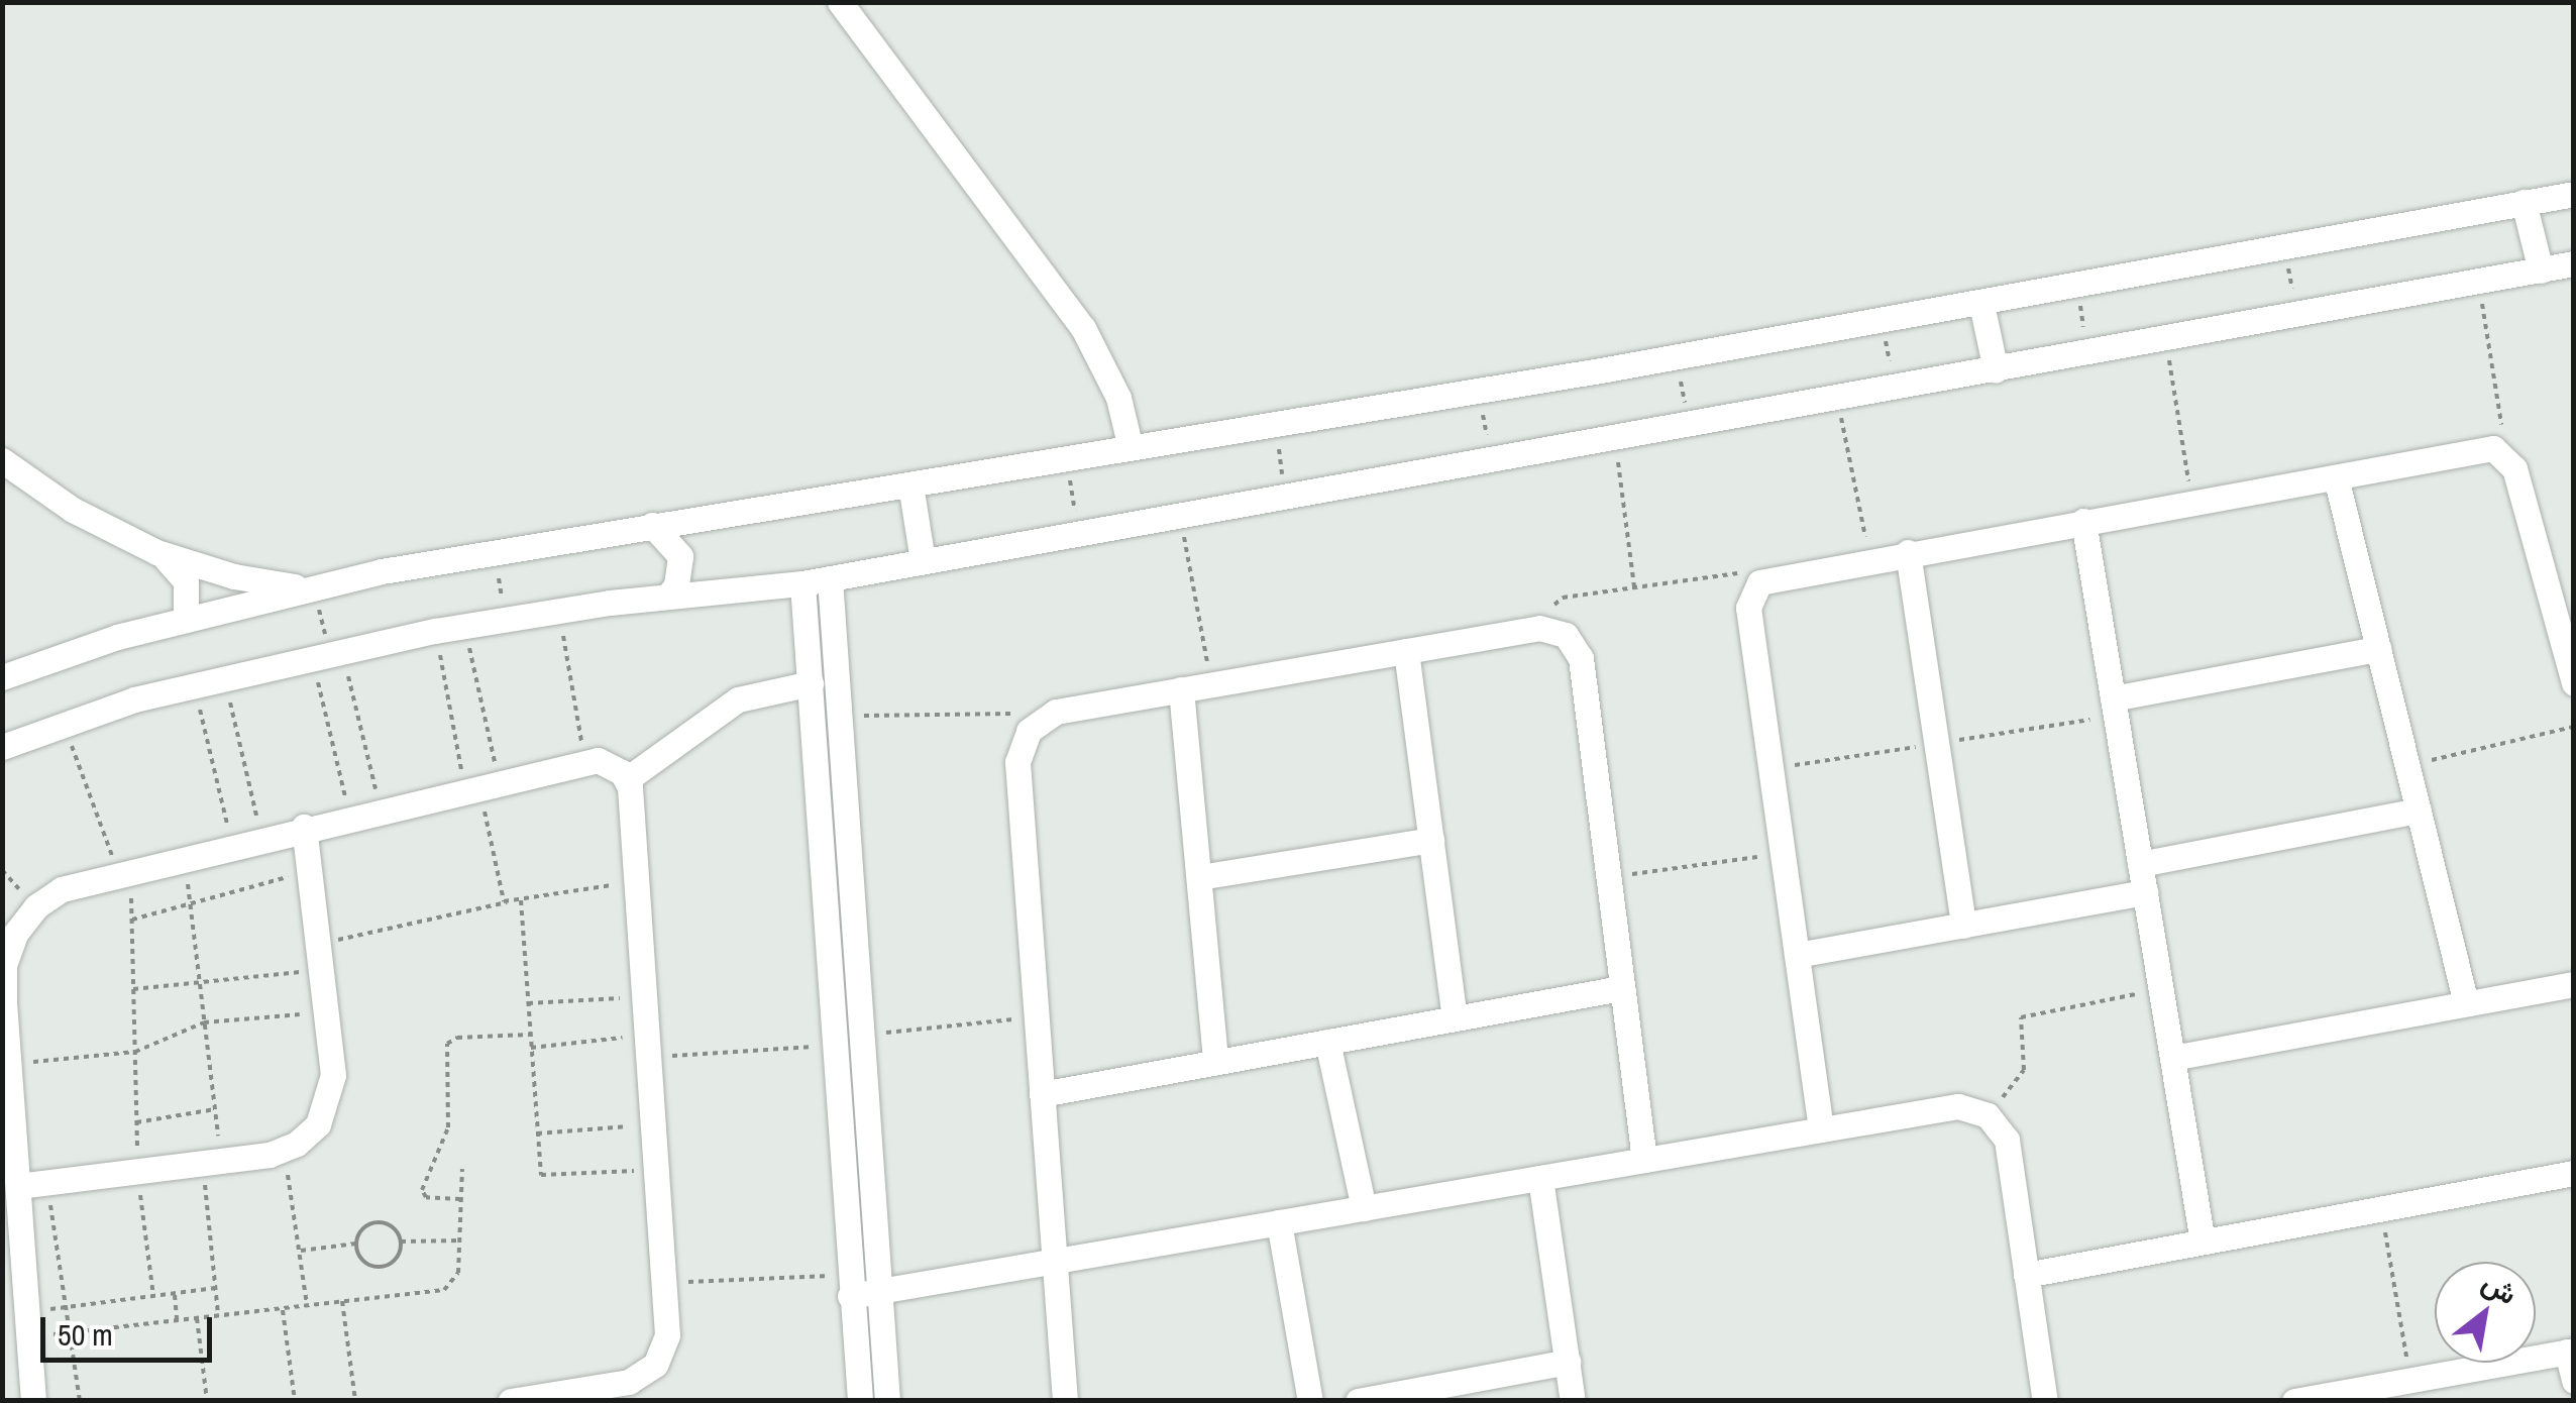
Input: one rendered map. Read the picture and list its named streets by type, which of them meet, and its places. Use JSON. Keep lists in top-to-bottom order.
{
  "scale_bar": "50 m",
  "north": "top right"
}
